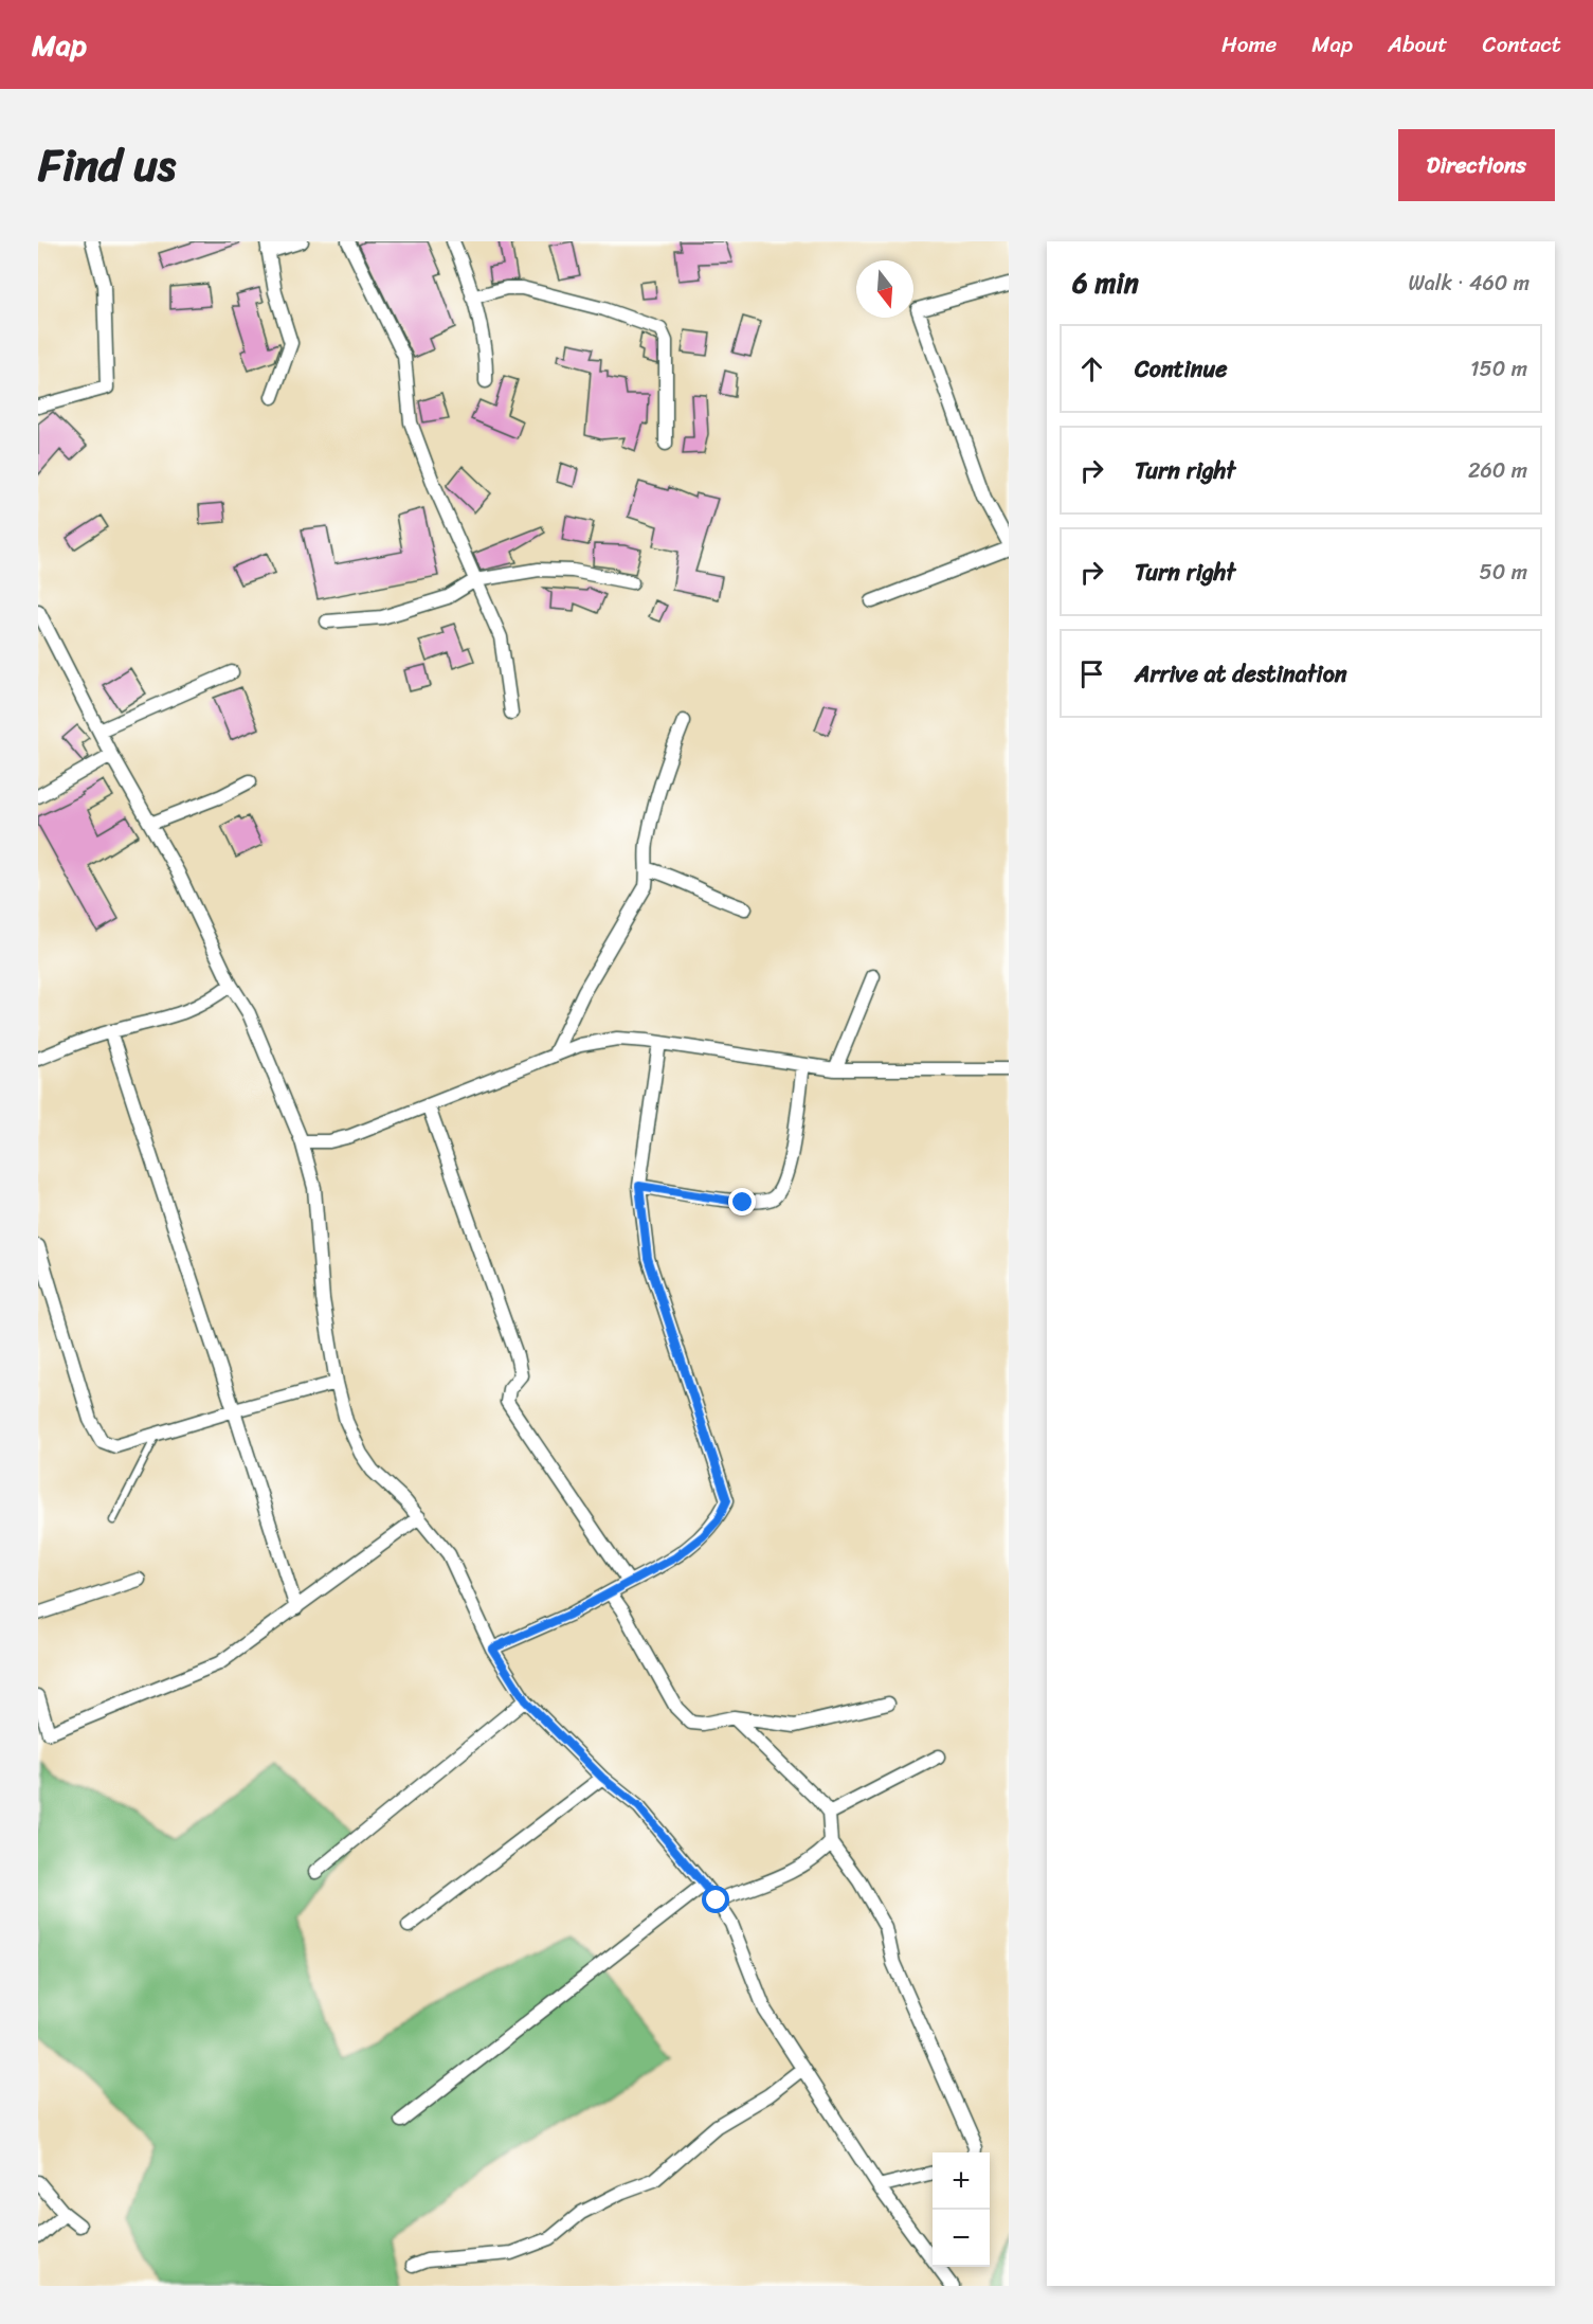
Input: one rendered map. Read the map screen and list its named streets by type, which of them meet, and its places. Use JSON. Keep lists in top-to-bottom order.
{
  "north": "bottom",
  "page": {
    "header": "Map",
    "nav": [
      "Home",
      "Map",
      "About",
      "Contact"
    ],
    "title": "Find us",
    "buttons": "Directions",
    "heading": ["6 min", "Walk · 460 m"],
    "list": [
      ["Continue", "150 m"],
      ["Turn right", "260 m"],
      ["Turn right", "50 m"],
      "Arrive at destination"
    ],
    "map_buttons": ["+", "−"]
  }
}
